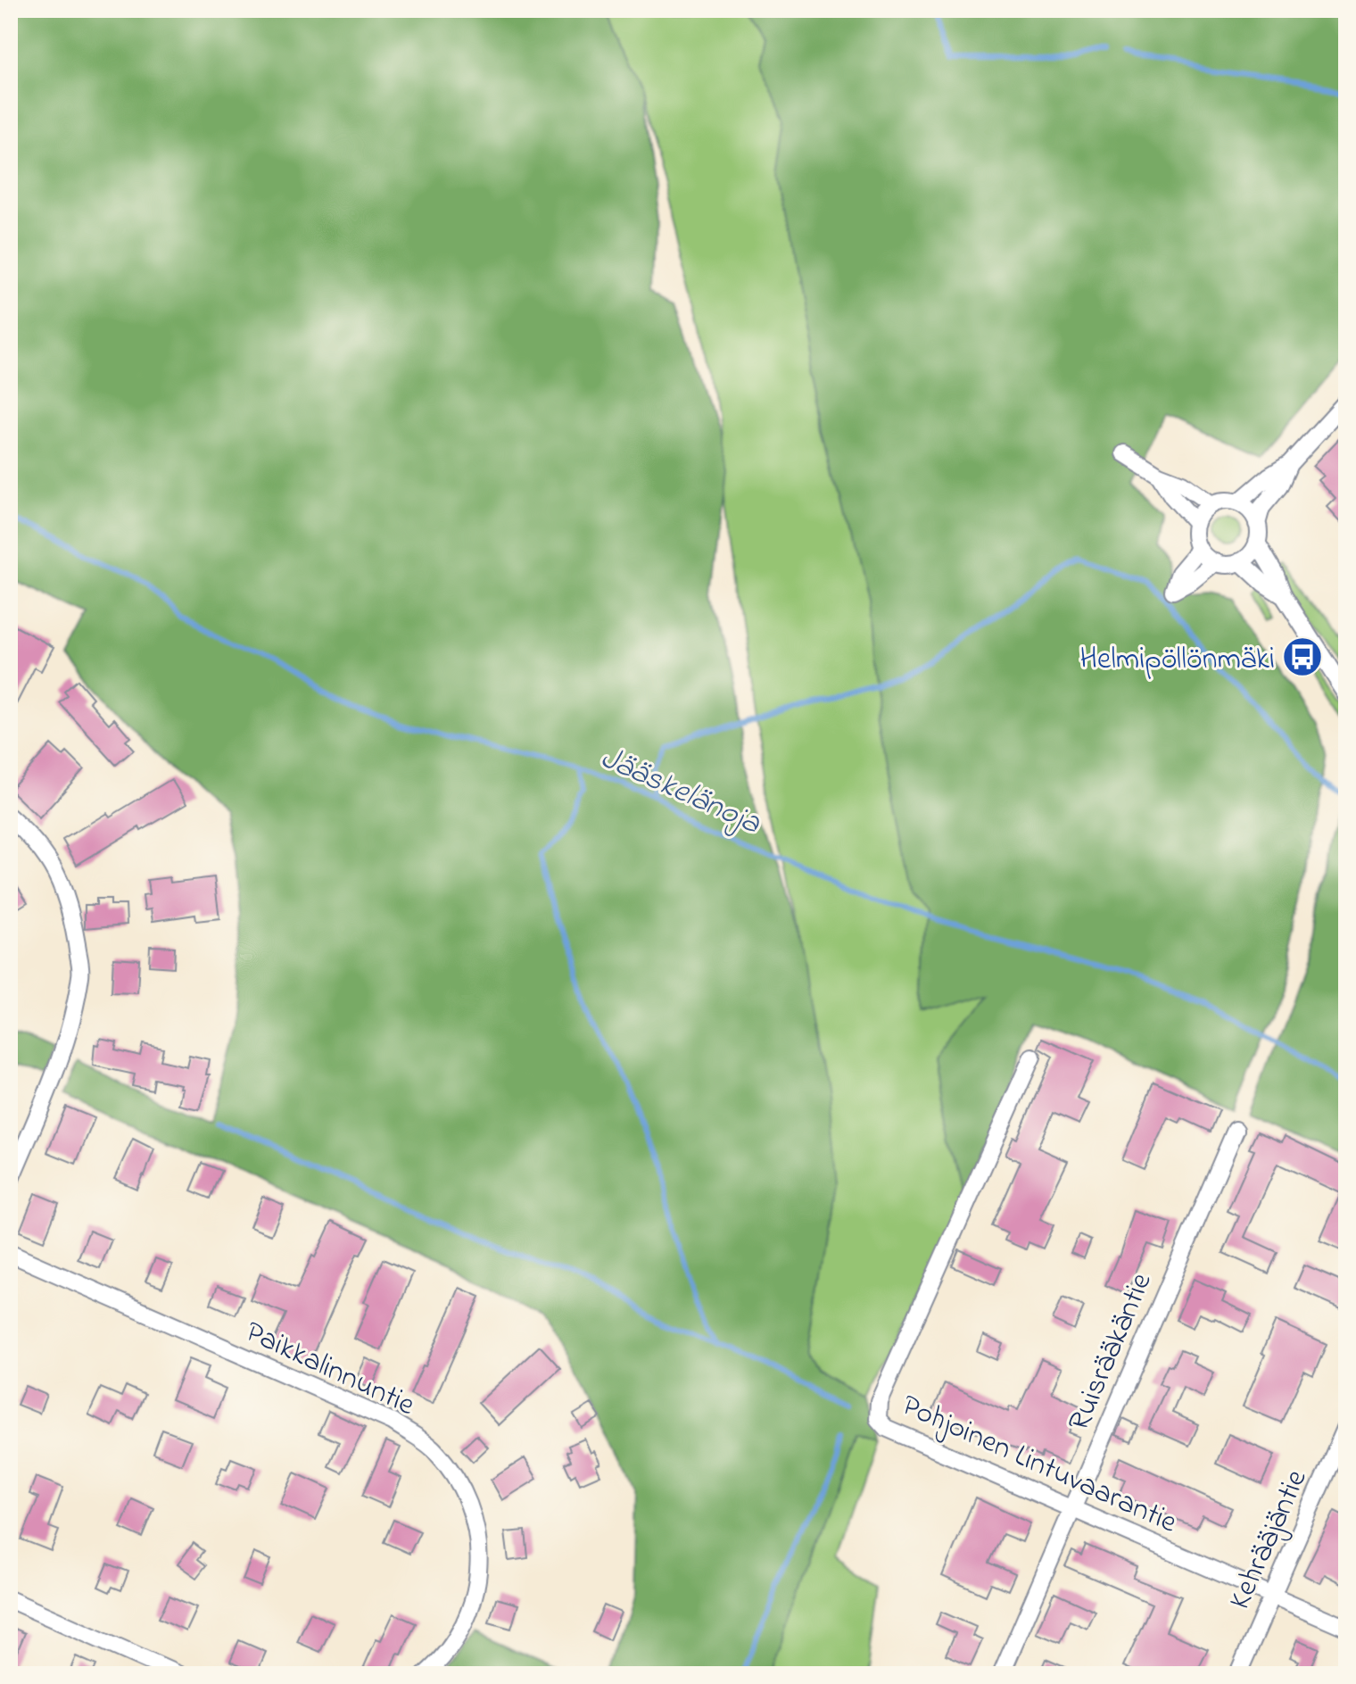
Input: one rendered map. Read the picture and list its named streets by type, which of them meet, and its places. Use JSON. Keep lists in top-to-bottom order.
{
  "streets": {
    "street": [
      "Ruisrääkäntie",
      "Paikkalinnuntie",
      "Pohjoinen Lintuvaarantie",
      "Kehrääjäntie"
    ]
  },
  "crossings": [
    ["Ruisrääkäntie", "Pohjoinen Lintuvaarantie"],
    ["Pohjoinen Lintuvaarantie", "Kehrääjäntie"]
  ],
  "water": ["Jääskelänoja"],
  "places": {
    "bus stop": ["Helmipöllönmäki"]
  }
}
